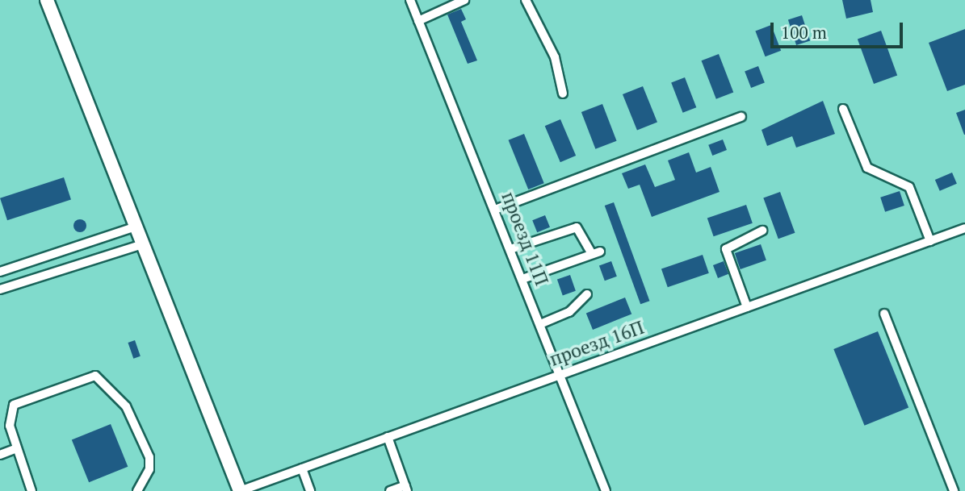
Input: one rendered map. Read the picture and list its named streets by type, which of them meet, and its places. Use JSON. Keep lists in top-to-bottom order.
{
  "streets": {
    "street": ["проезд 11П", "проезд 16П"]
  },
  "crossings": [
    ["проезд 11П", "проезд 16П"]
  ],
  "scale_bar": "100 m"
}
